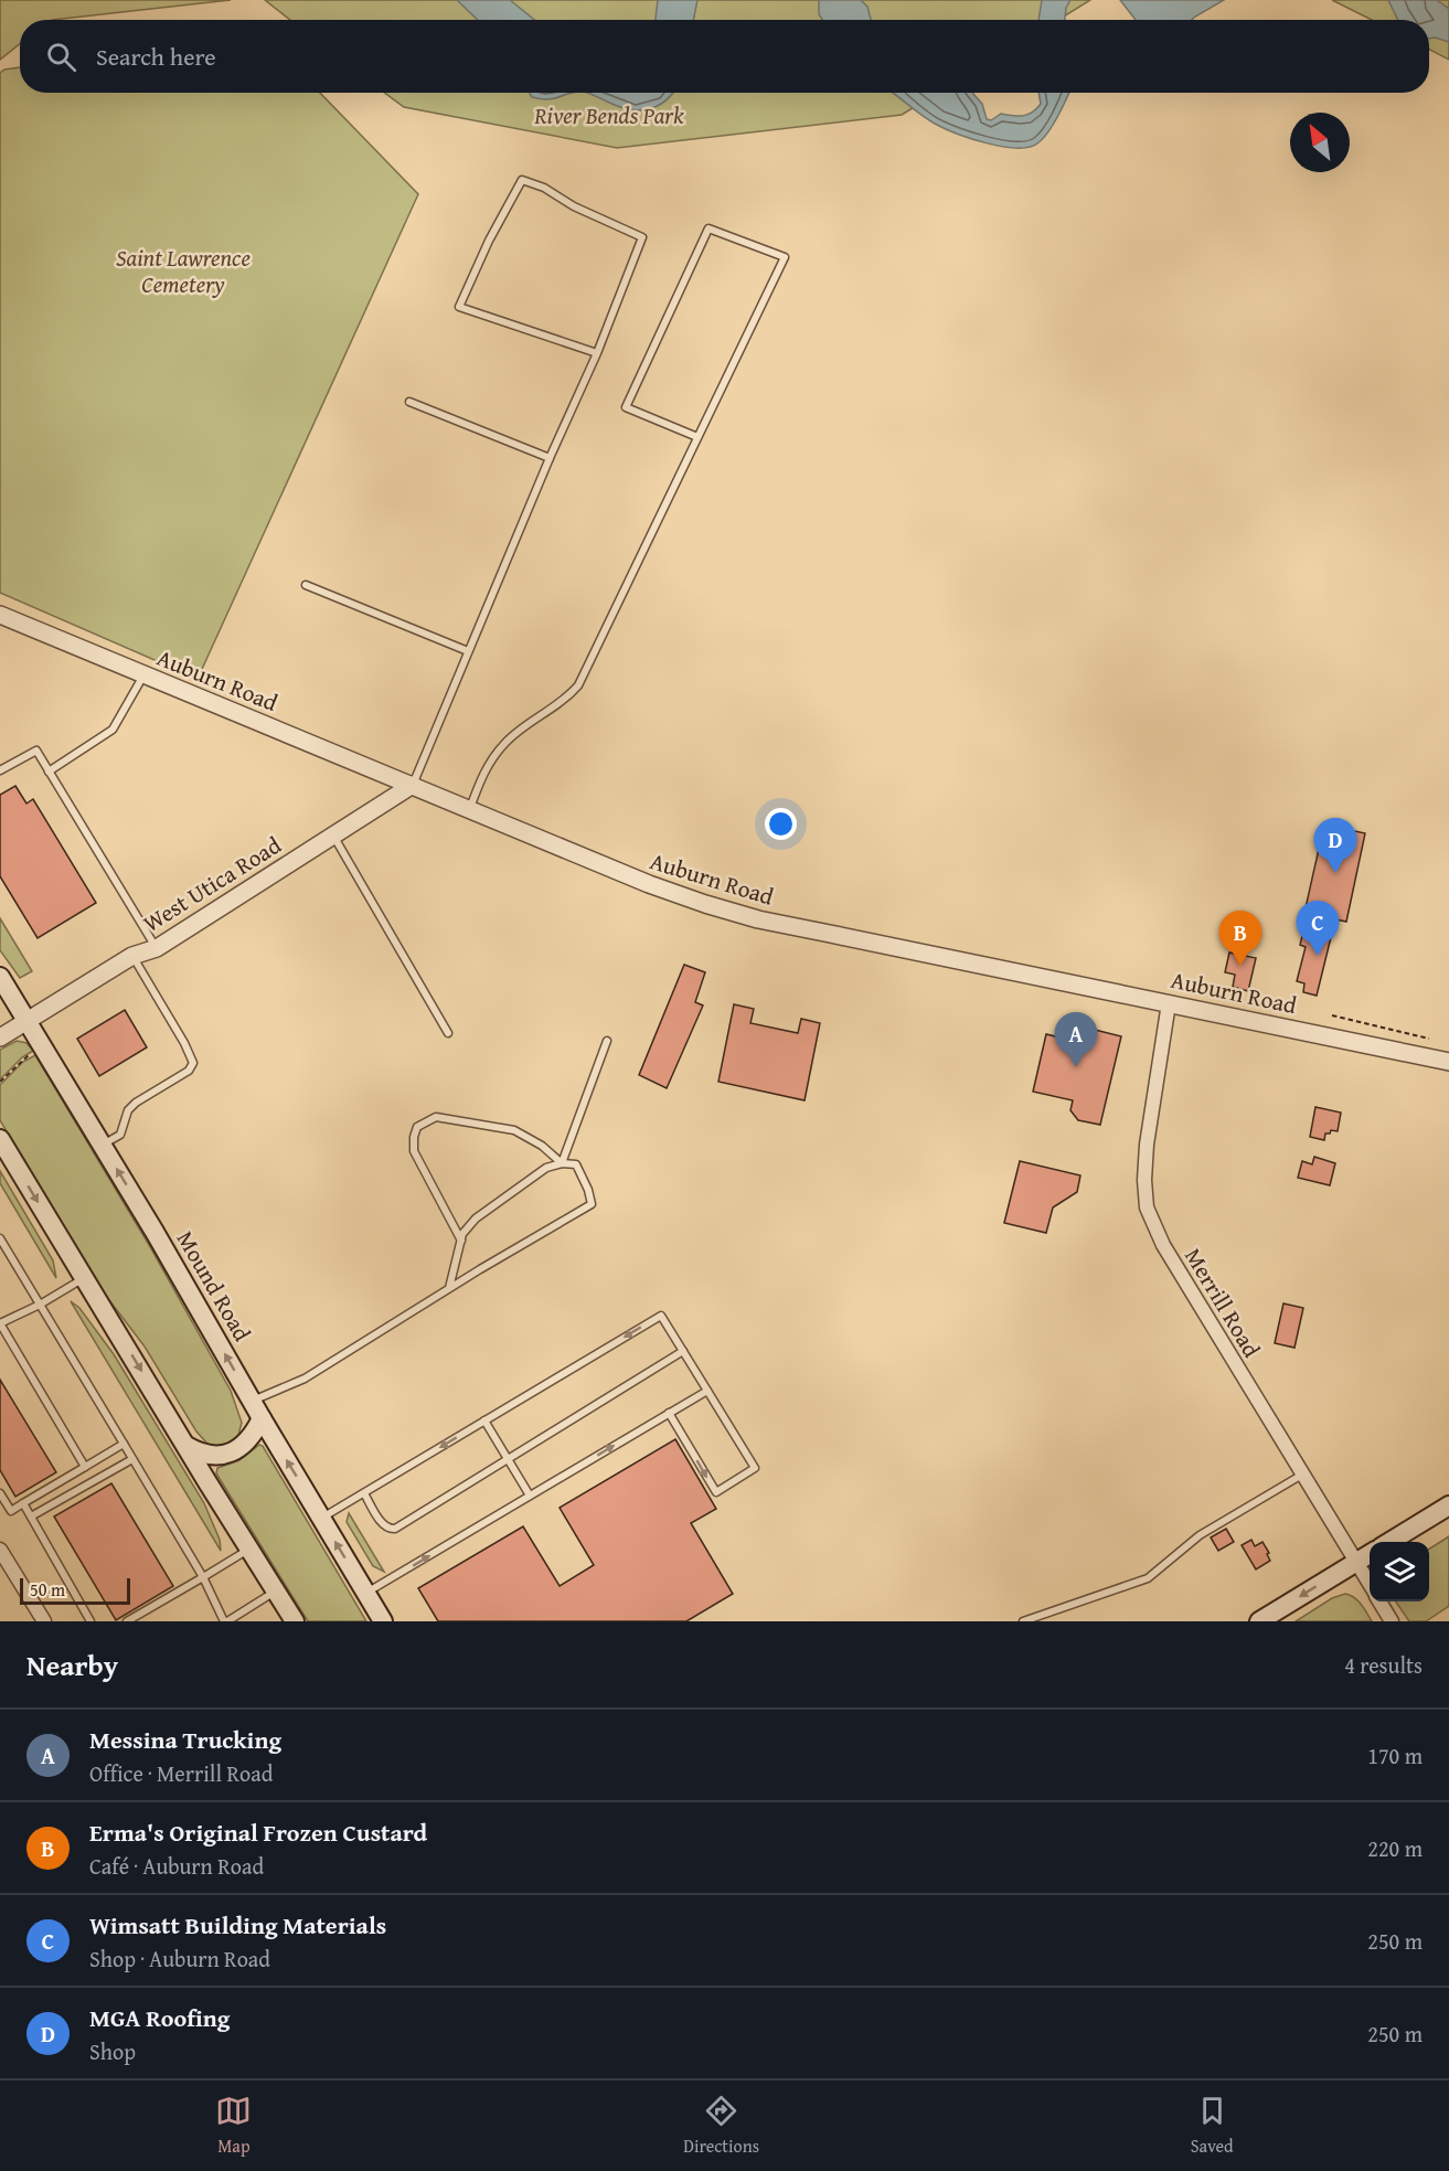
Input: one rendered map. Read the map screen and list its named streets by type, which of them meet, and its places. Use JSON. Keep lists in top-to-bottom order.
{
  "streets": {
    "main road": ["Mound Road"],
    "street": ["Auburn Road", "West Utica Road", "Merrill Road"]
  },
  "crossings": [
    ["Auburn Road", "West Utica Road"],
    ["Auburn Road", "Merrill Road"],
    ["West Utica Road", "Mound Road"]
  ],
  "parks": ["River Bends Park", "Saint Lawrence Cemetery"],
  "scale_bar": "50 m",
  "north": "top left",
  "page": {
    "search": "Search here",
    "pins": [
      "D",
      "C",
      "B",
      "A"
    ],
    "scale": "50 m",
    "heading": ["Nearby", "4 results"],
    "list": [
      {
        "mark": "A",
        "name": "Messina Trucking",
        "note": "Office · Merrill Road",
        "value": "170 m"
      },
      {
        "mark": "B",
        "name": "Erma's Original Frozen Custard",
        "note": "Café · Auburn Road",
        "value": "220 m"
      },
      {
        "mark": "C",
        "name": "Wimsatt Building Materials",
        "note": "Shop · Auburn Road",
        "value": "250 m"
      },
      {
        "mark": "D",
        "name": "MGA Roofing",
        "note": "Shop",
        "value": "250 m"
      }
    ],
    "nav": ["Map", "Directions", "Saved"]
  }
}
